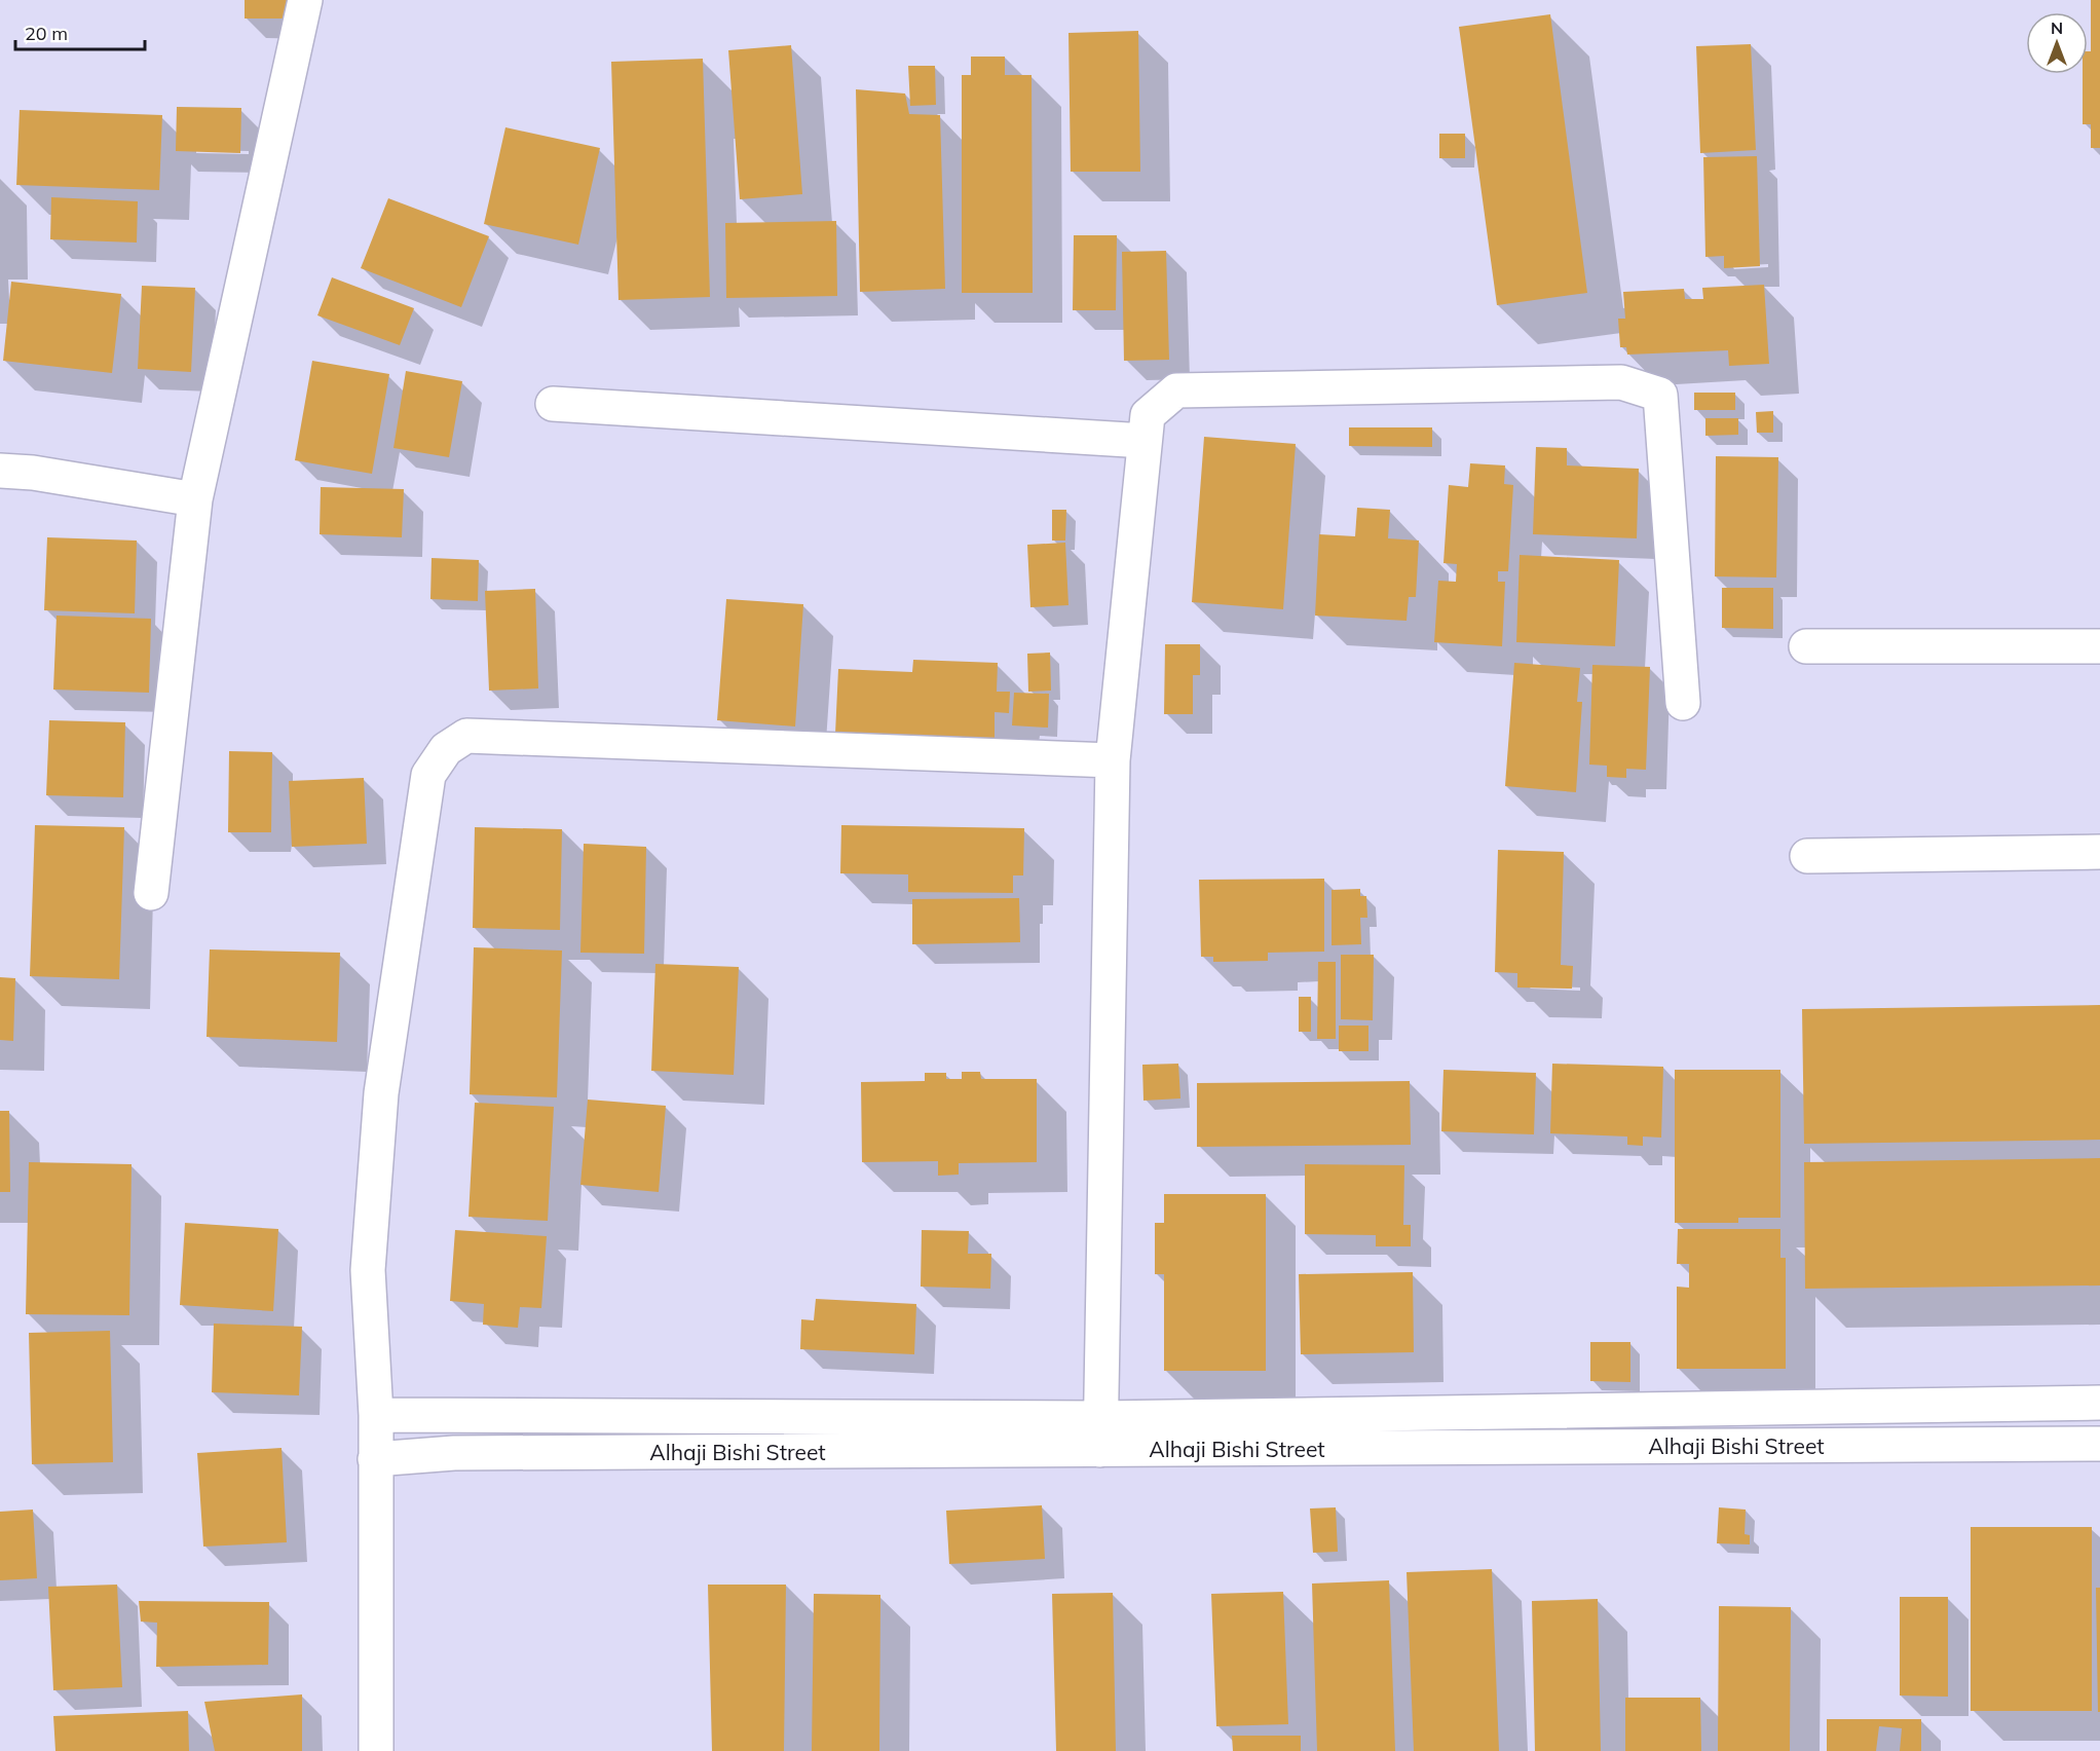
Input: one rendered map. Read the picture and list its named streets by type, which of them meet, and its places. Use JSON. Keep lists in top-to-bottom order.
{
  "streets": {
    "street": ["Alhaji Bishi Street"]
  },
  "scale_bar": "20 m",
  "north": "top"
}
